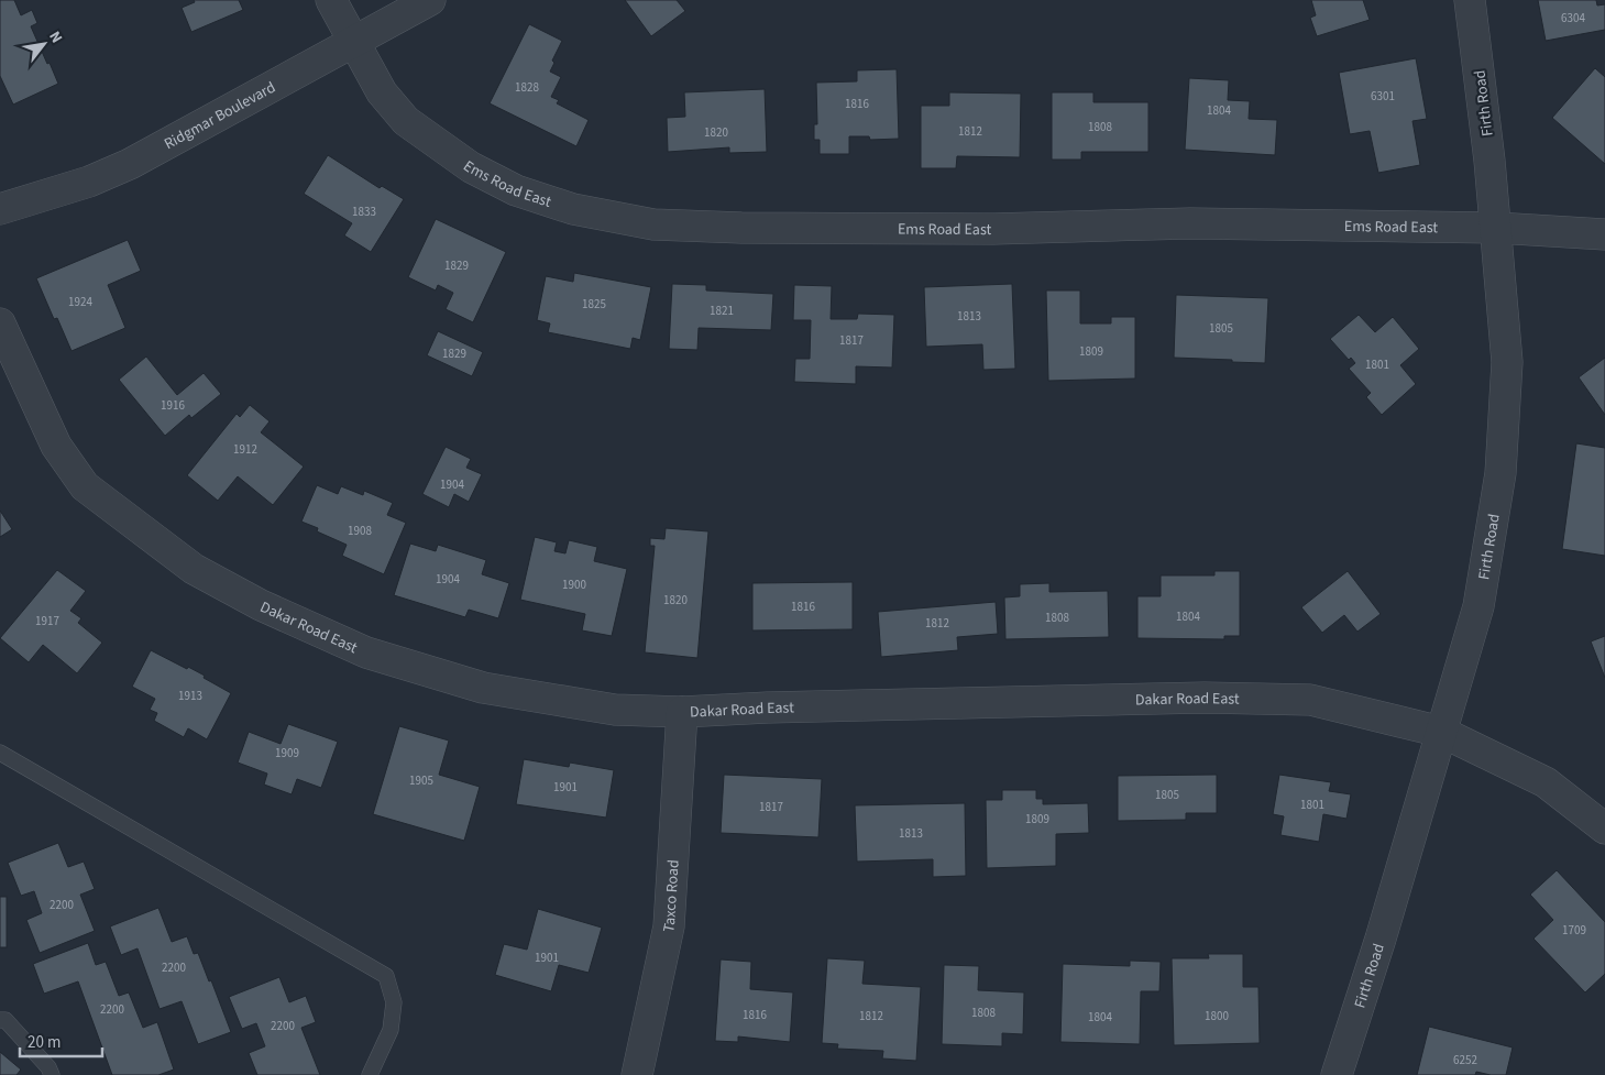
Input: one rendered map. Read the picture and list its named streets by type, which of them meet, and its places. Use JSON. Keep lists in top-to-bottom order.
{
  "streets": {
    "street": [
      "Firth Road",
      "Ridgmar Boulevard",
      "Ems Road East",
      "Dakar Road East",
      "Taxco Road"
    ]
  },
  "crossings": [
    ["Firth Road", "Ems Road East"],
    ["Firth Road", "Dakar Road East"],
    ["Ridgmar Boulevard", "Ems Road East"],
    ["Dakar Road East", "Taxco Road"]
  ],
  "house_numbers": [
    "6304",
    "1828",
    "6301",
    "1816",
    "1804",
    "1808",
    "1812",
    "1820",
    "1833",
    "1829",
    "1924",
    "1825",
    "1821",
    "1813",
    "1805",
    "1817",
    "1809",
    "1829",
    "1801",
    "1916",
    "1912",
    "1904",
    "1908",
    "1904",
    "1900",
    "1820",
    "1816",
    "1804",
    "1808",
    "1917",
    "1812",
    "1913",
    "1909",
    "1905",
    "1901",
    "1805",
    "1801",
    "1817",
    "1809",
    "1813",
    "2200",
    "1709",
    "1901",
    "2200",
    "2200",
    "1808",
    "1816",
    "1812",
    "1800",
    "1804",
    "2200",
    "6252"
  ],
  "scale_bar": "20 m",
  "north": "top right"
}
